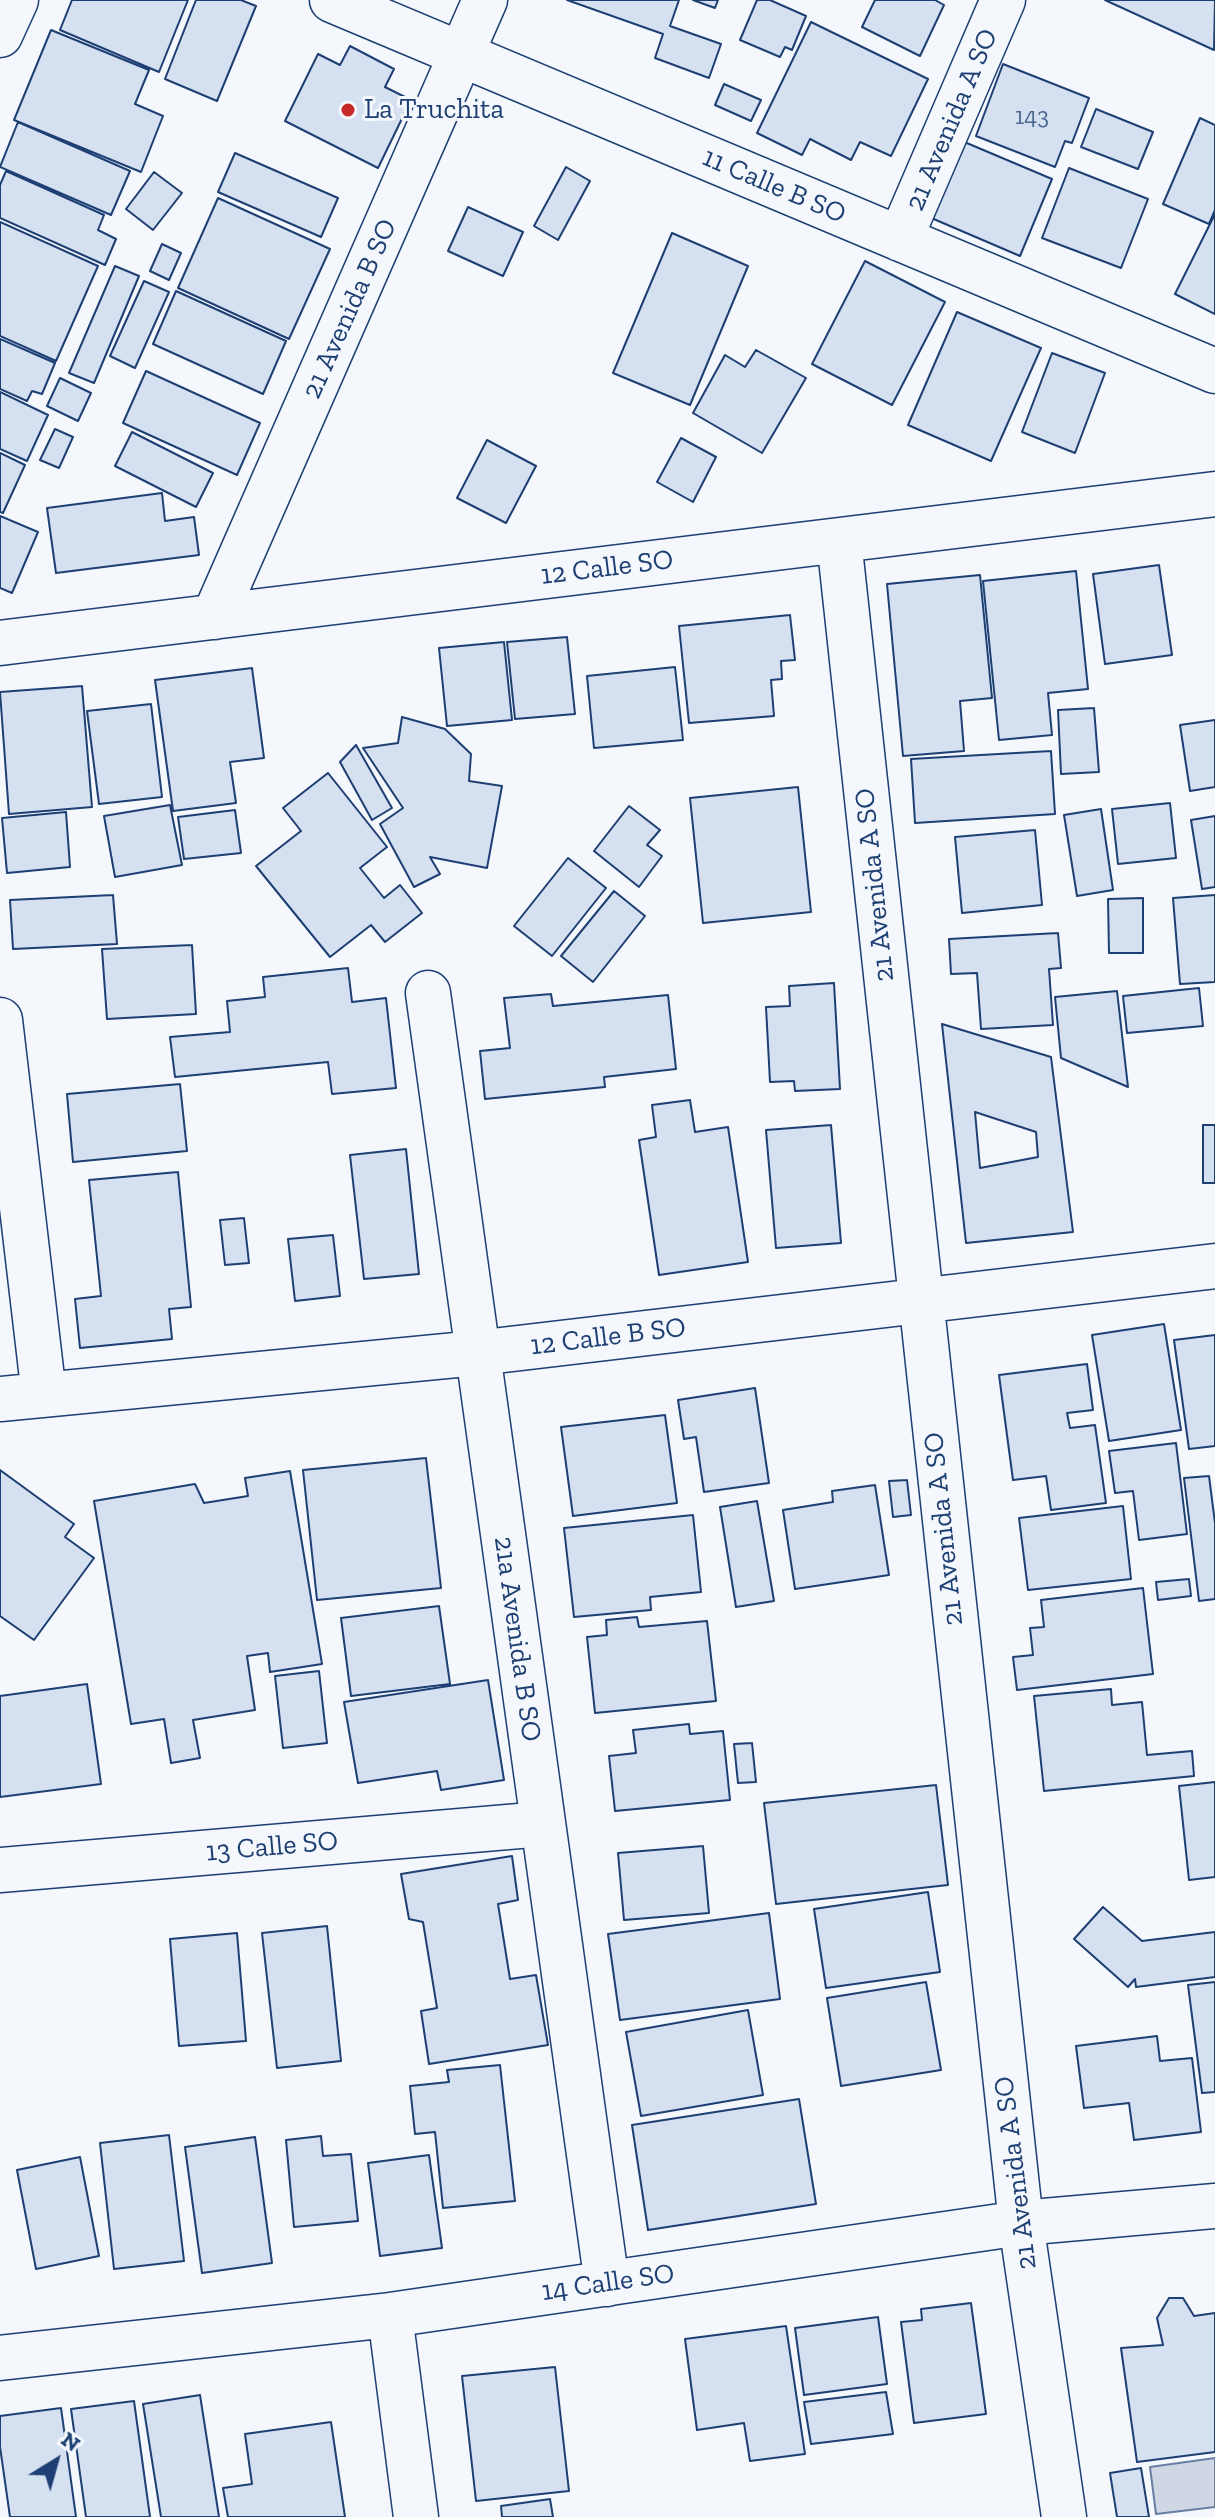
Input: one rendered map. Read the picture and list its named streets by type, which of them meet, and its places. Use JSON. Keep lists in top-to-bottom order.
{
  "streets": {
    "street": [
      "21 Avenida A SO",
      "11 Calle B SO",
      "21 Avenida B SO",
      "12 Calle SO",
      "12 Calle B SO",
      "21a Avenida B SO",
      "13 Calle SO",
      "14 Calle SO"
    ]
  },
  "crossings": [
    ["21 Avenida A SO", "11 Calle B SO"],
    ["21 Avenida A SO", "12 Calle SO"],
    ["21 Avenida A SO", "12 Calle B SO"],
    ["21 Avenida A SO", "14 Calle SO"],
    ["11 Calle B SO", "21 Avenida B SO"],
    ["21 Avenida B SO", "12 Calle SO"],
    ["12 Calle B SO", "21a Avenida B SO"],
    ["21a Avenida B SO", "13 Calle SO"],
    ["21a Avenida B SO", "14 Calle SO"]
  ],
  "places": ["La Truchita"],
  "house_numbers": ["143"],
  "north": "top right"
}
